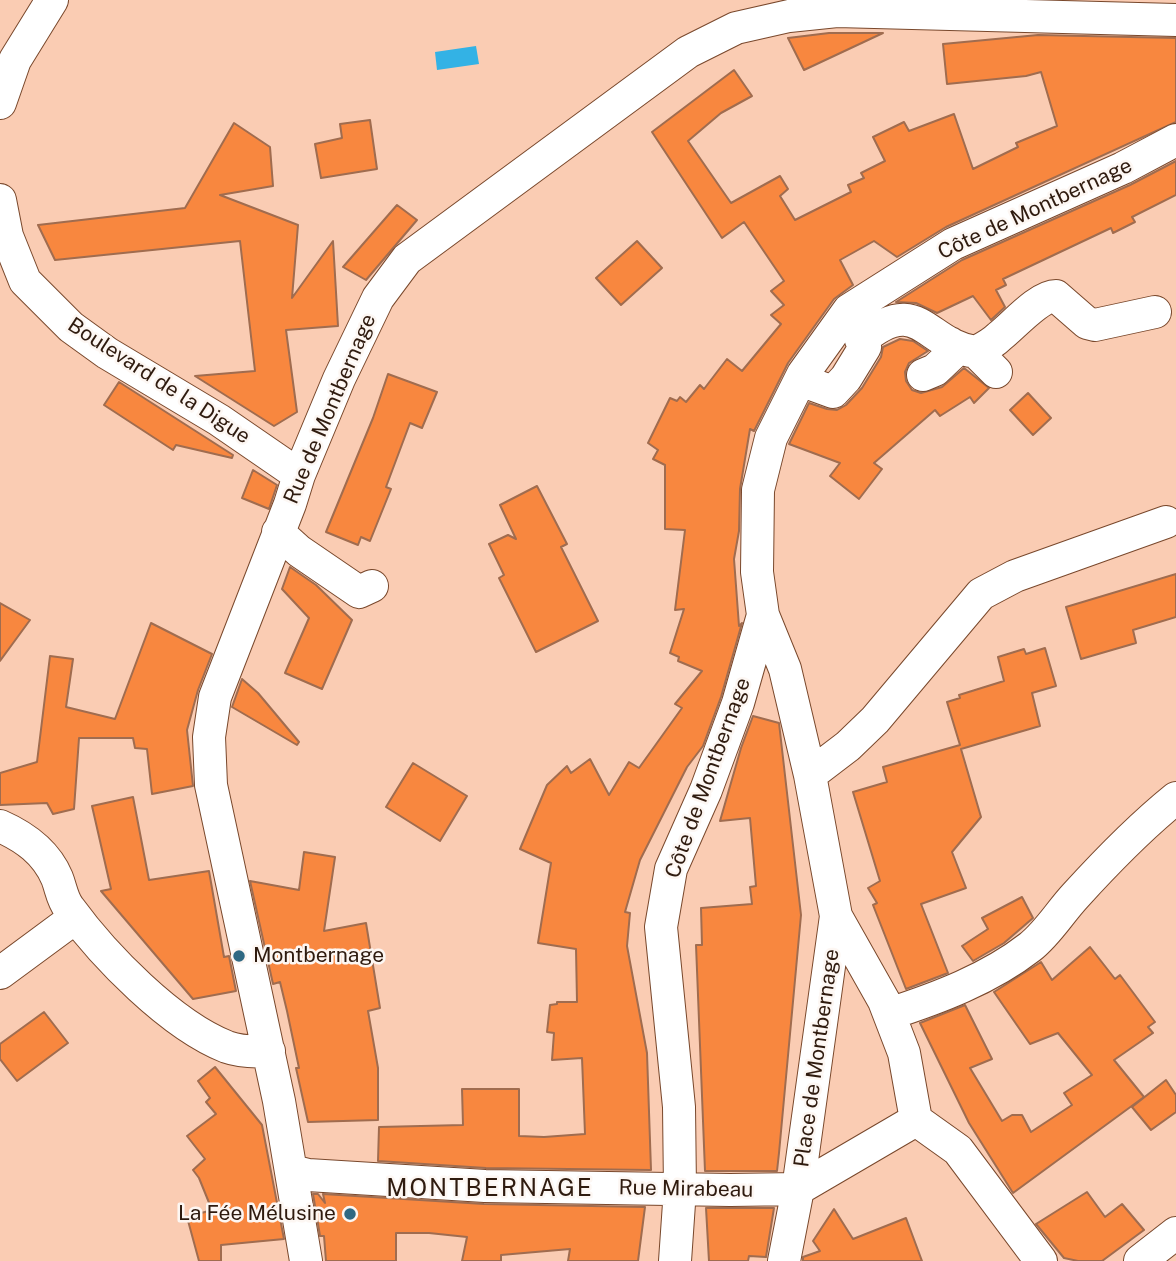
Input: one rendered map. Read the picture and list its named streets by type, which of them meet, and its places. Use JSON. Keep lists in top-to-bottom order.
{
  "streets": {
    "street": [
      "Côte de Montbernage",
      "Boulevard de la Digue",
      "Rue de Montbernage",
      "Place de Montbernage",
      "Rue Mirabeau"
    ]
  },
  "crossings": [
    ["Côte de Montbernage", "Place de Montbernage"],
    ["Côte de Montbernage", "Rue Mirabeau"],
    ["Boulevard de la Digue", "Rue de Montbernage"],
    ["Rue de Montbernage", "Rue Mirabeau"],
    ["Place de Montbernage", "Rue Mirabeau"]
  ],
  "districts": ["MONTBERNAGE"],
  "places": ["Montbernage", "La Fée Mélusine"]
}
